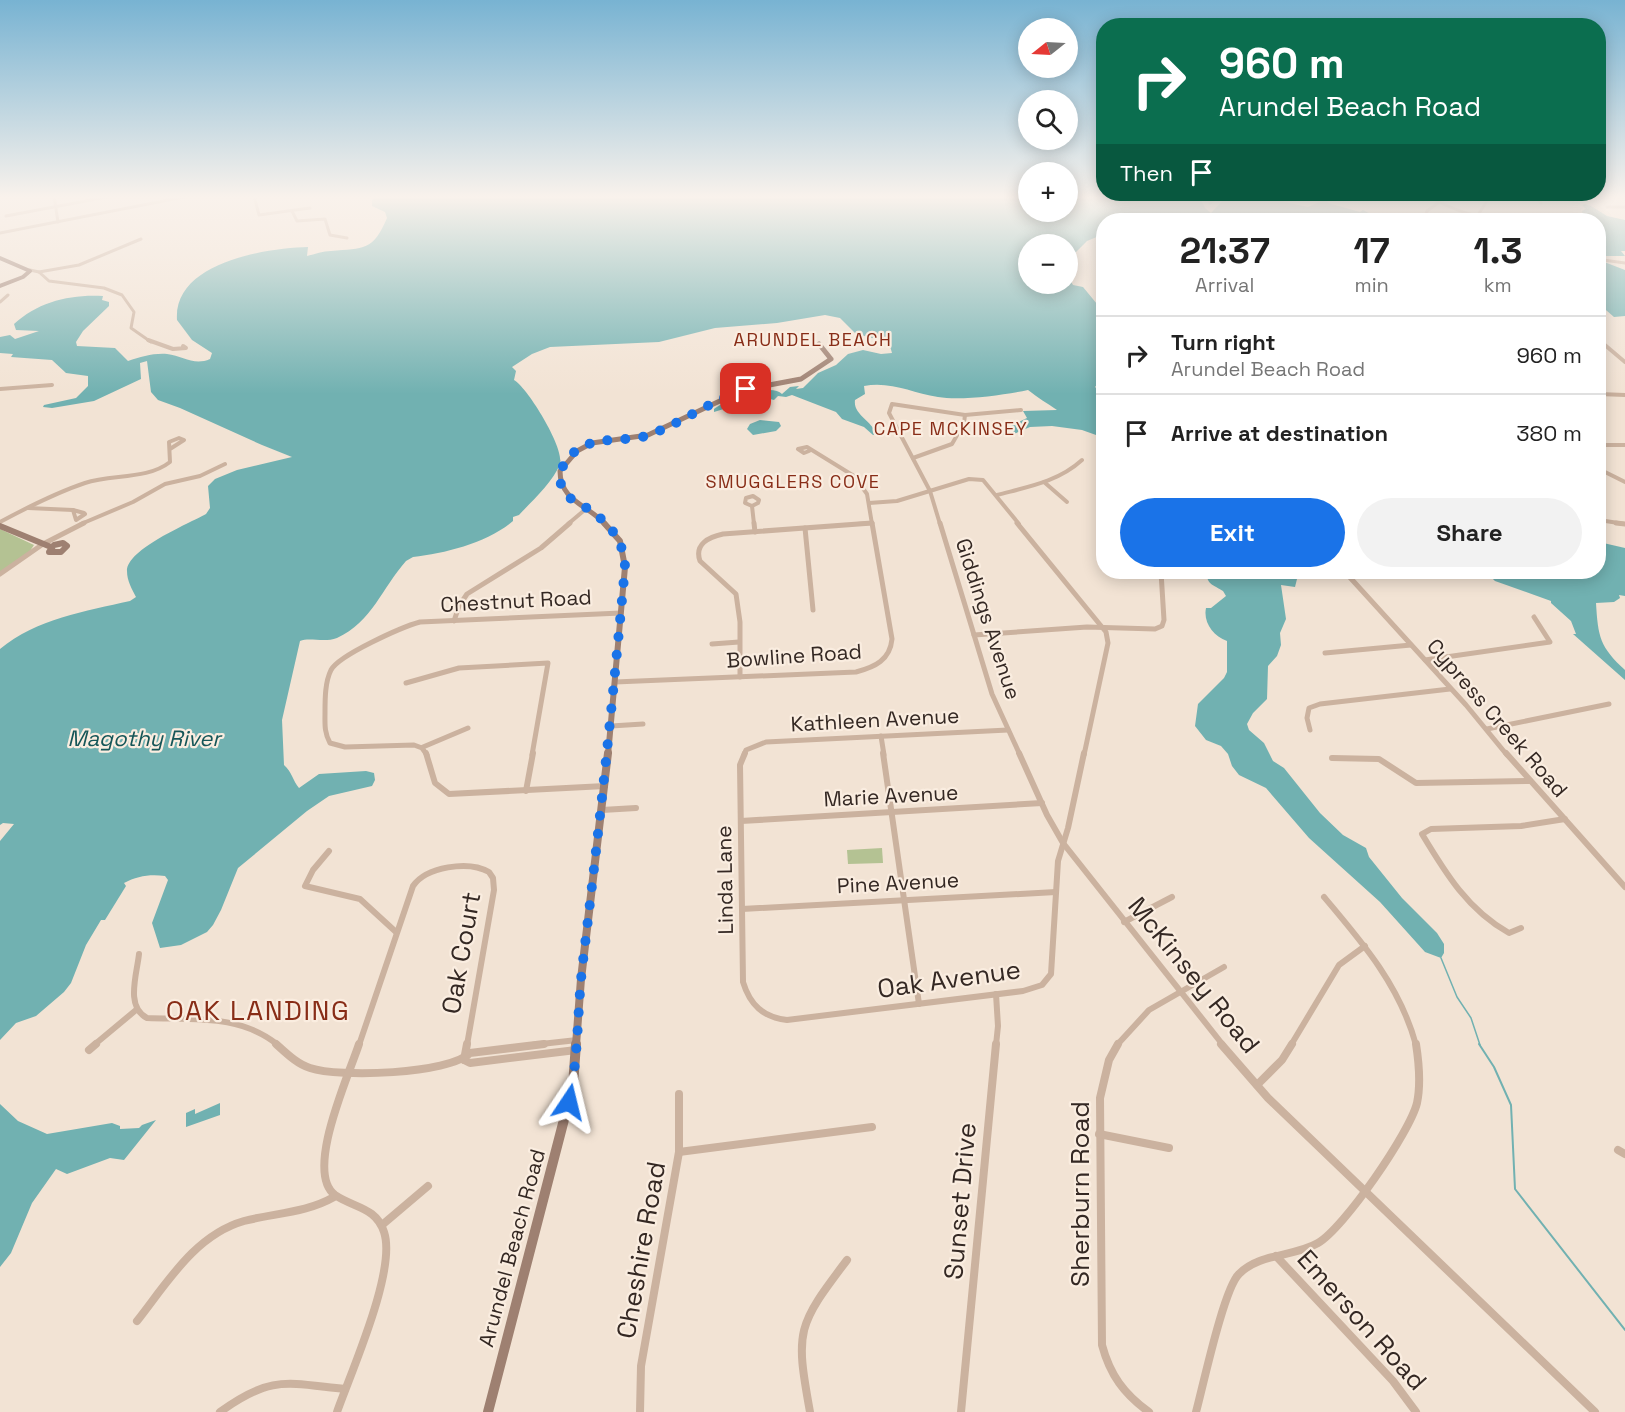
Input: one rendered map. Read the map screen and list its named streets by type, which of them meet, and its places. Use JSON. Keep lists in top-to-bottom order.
{
  "streets": {
    "street": [
      "Chestnut Road",
      "Giddings Avenue",
      "Bowline Road",
      "Cypress Creek Road",
      "Kathleen Avenue",
      "Marie Avenue",
      "Linda Lane",
      "Pine Avenue",
      "Oak Court",
      "McKinsey Road",
      "Oak Avenue",
      "Sherburn Road",
      "Sunset Drive",
      "Arundel Beach Road",
      "Cheshire Road",
      "Emerson Road"
    ]
  },
  "crossings": [
    ["Chestnut Road", "Arundel Beach Road"],
    ["Giddings Avenue", "Kathleen Avenue"],
    ["Giddings Avenue", "Marie Avenue"],
    ["Giddings Avenue", "McKinsey Road"],
    ["Giddings Avenue", "Oak Avenue"],
    ["Bowline Road", "Arundel Beach Road"],
    ["Kathleen Avenue", "Linda Lane"],
    ["Marie Avenue", "Linda Lane"],
    ["Linda Lane", "Pine Avenue"],
    ["Linda Lane", "Oak Avenue"],
    ["Pine Avenue", "Oak Avenue"],
    ["McKinsey Road", "Oak Avenue"],
    ["McKinsey Road", "Sherburn Road"],
    ["Oak Avenue", "Sunset Drive"]
  ],
  "districts": [
    "ARUNDEL BEACH",
    "CAPE MCKINSEY",
    "SMUGGLERS COVE",
    "OAK LANDING"
  ],
  "water": ["Magothy River"],
  "north": "left",
  "page": {
    "map_buttons": ["+", "−"],
    "turn": ["960 m", "Arundel Beach Road"],
    "then": "Then",
    "eta": [
      "21:37",
      "Arrival",
      "17",
      "min",
      "1.3",
      "km"
    ],
    "list": [
      {
        "name": "Turn right",
        "note": "Arundel Beach Road",
        "value": "960 m"
      },
      {
        "name": "Arrive at destination",
        "value": "380 m"
      }
    ],
    "buttons": ["Exit", "Share"]
  }
}
